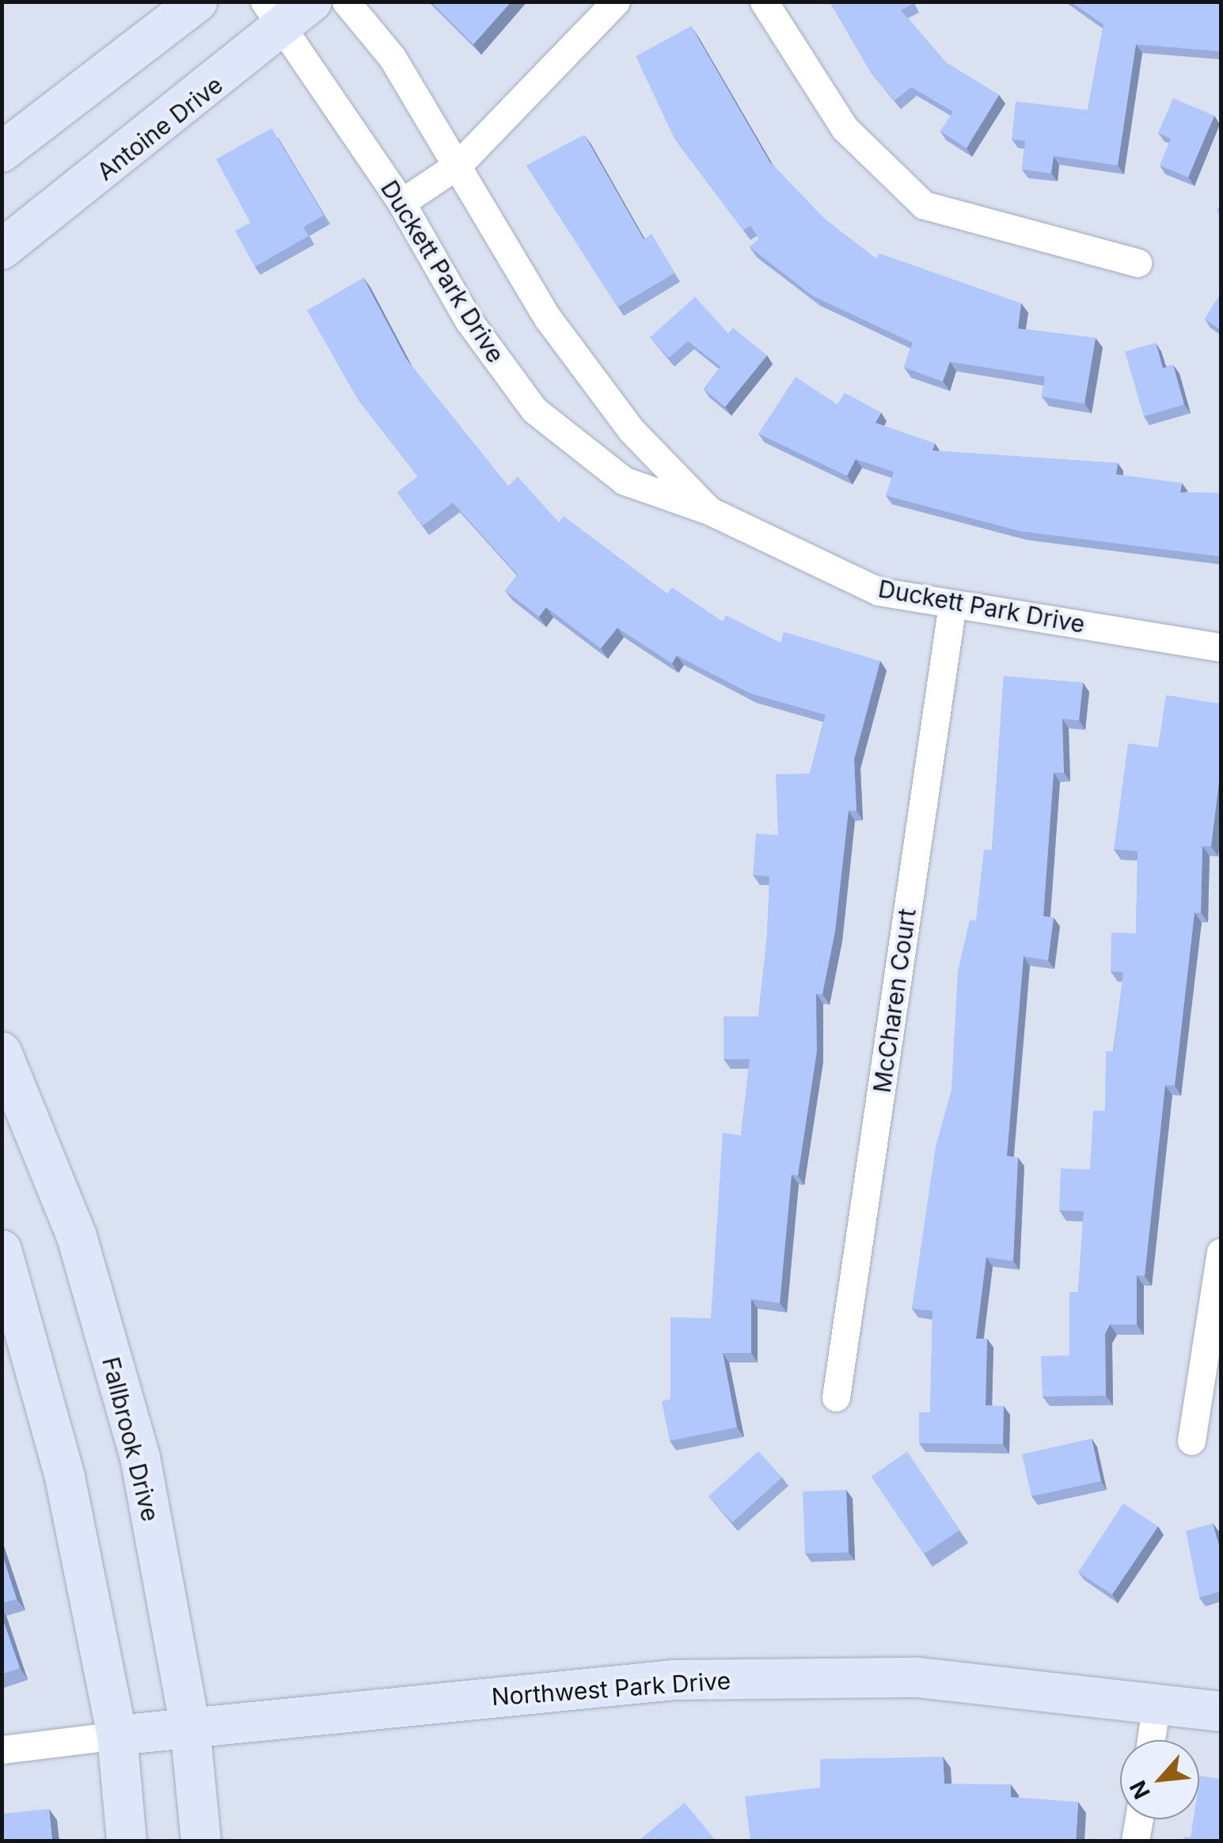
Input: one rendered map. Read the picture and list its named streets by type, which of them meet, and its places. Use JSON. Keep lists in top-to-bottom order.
{
  "streets": {
    "main road": ["Antoine Drive", "Fallbrook Drive", "Northwest Park Drive"],
    "street": ["Duckett Park Drive", "McCharen Court"]
  },
  "crossings": [
    ["Antoine Drive", "Duckett Park Drive"],
    ["Duckett Park Drive", "McCharen Court"],
    ["Fallbrook Drive", "Northwest Park Drive"]
  ],
  "north": "bottom left"
}
